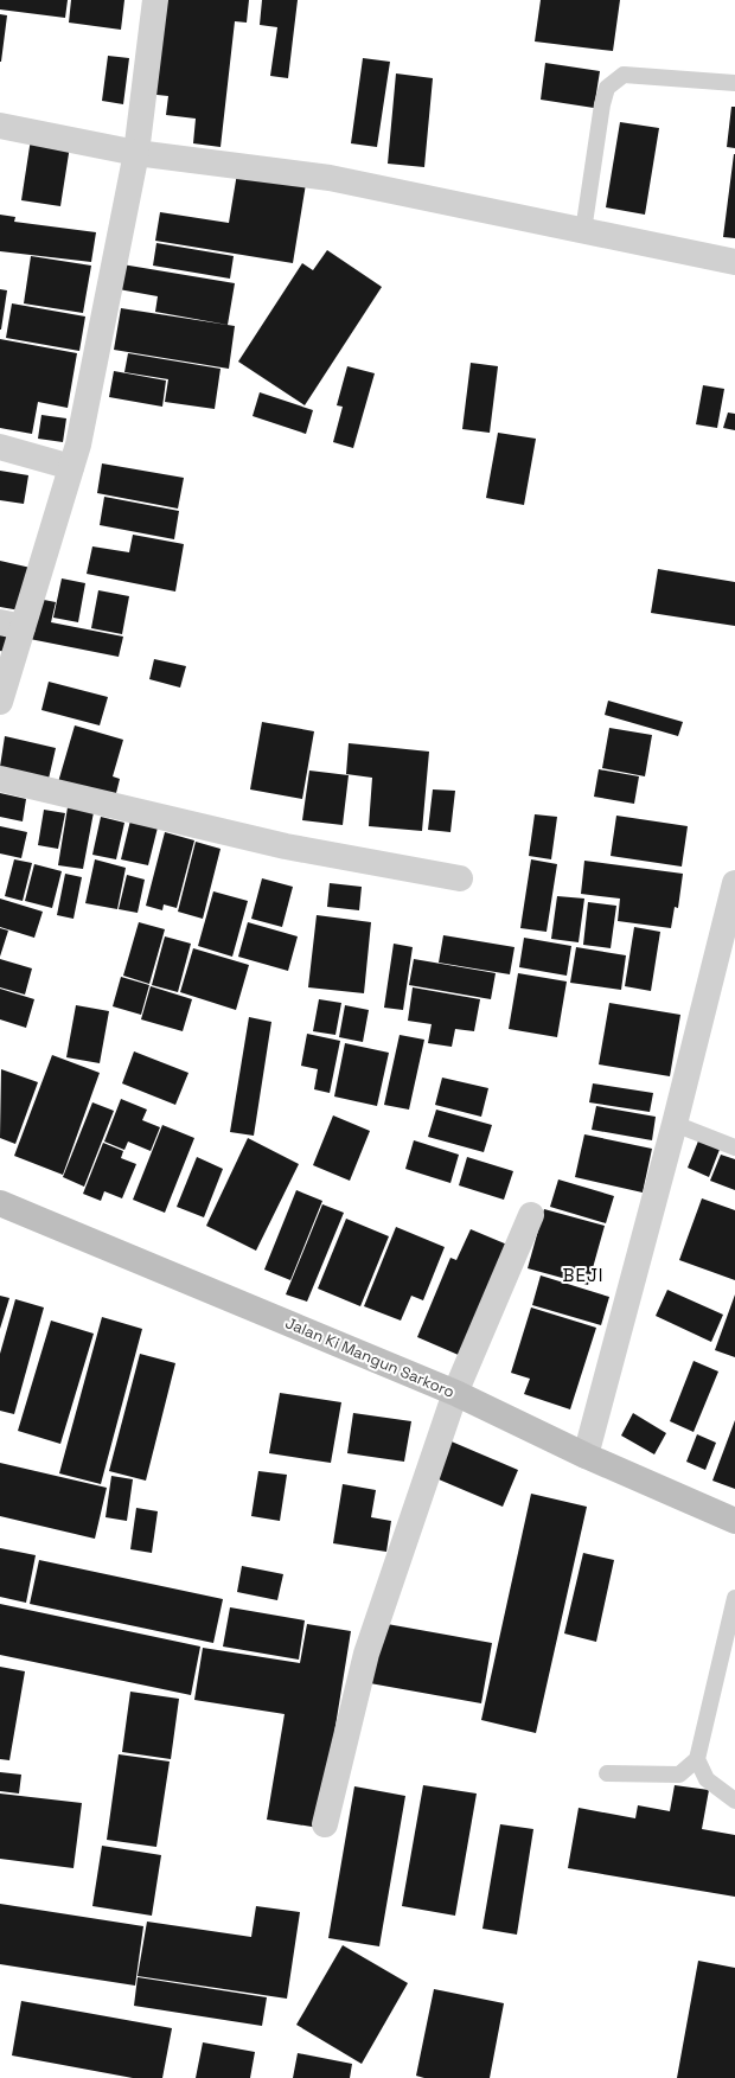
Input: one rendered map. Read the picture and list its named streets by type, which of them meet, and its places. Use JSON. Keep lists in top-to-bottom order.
{
  "streets": {
    "main road": ["Jalan Ki Mangun Sarkoro"]
  },
  "districts": ["BEJI"]
}
